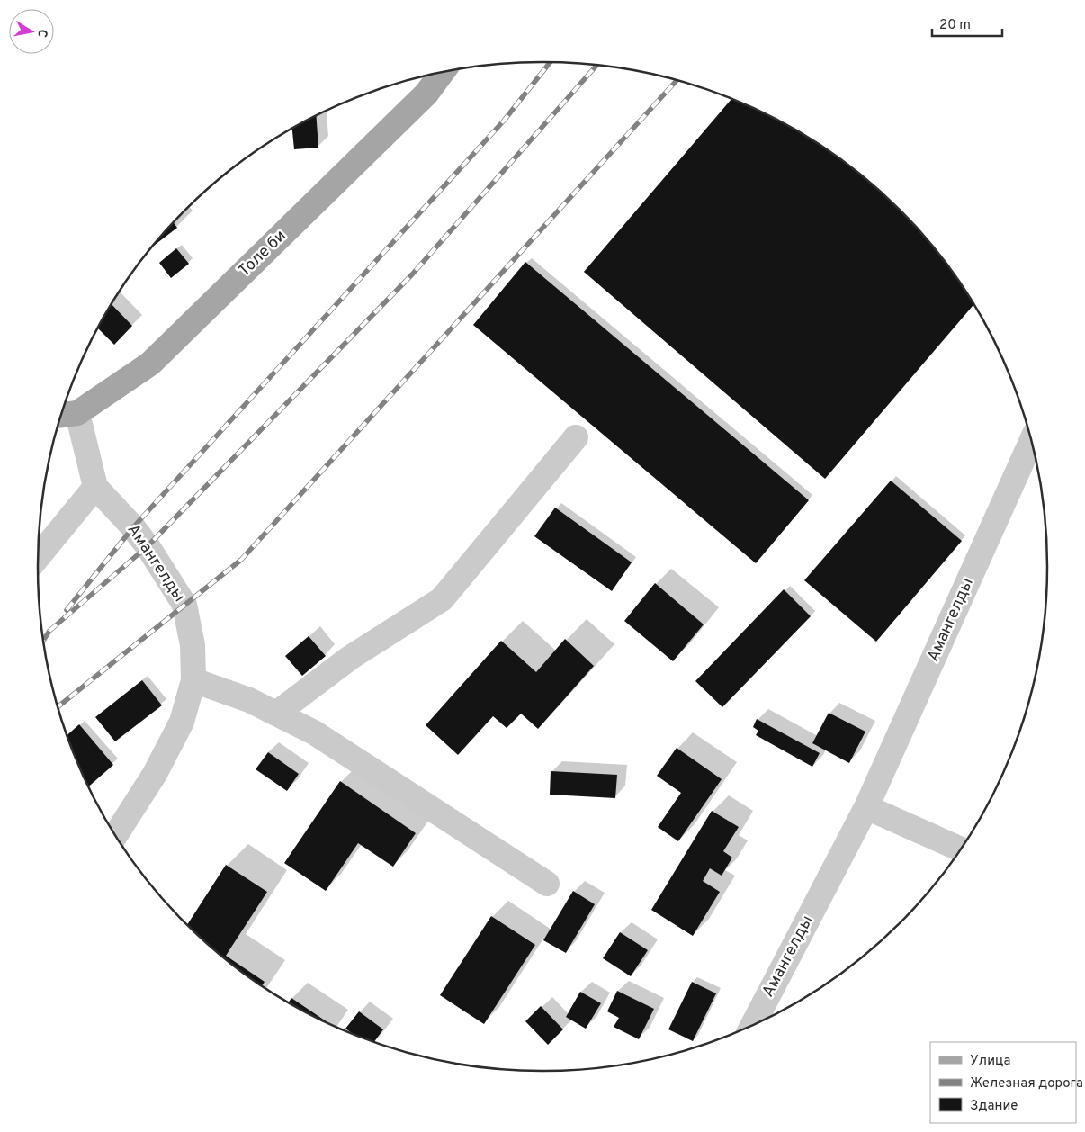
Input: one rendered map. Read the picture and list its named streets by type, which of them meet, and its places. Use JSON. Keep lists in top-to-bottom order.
{
  "streets": {
    "main road": ["Толе би"],
    "street": ["Амангелды"]
  },
  "crossings": [
    ["Толе би", "Амангелды"]
  ],
  "legend": ["Улица", "Железная дорога", "Здание"],
  "scale_bar": "20 m",
  "north": "right"
}
